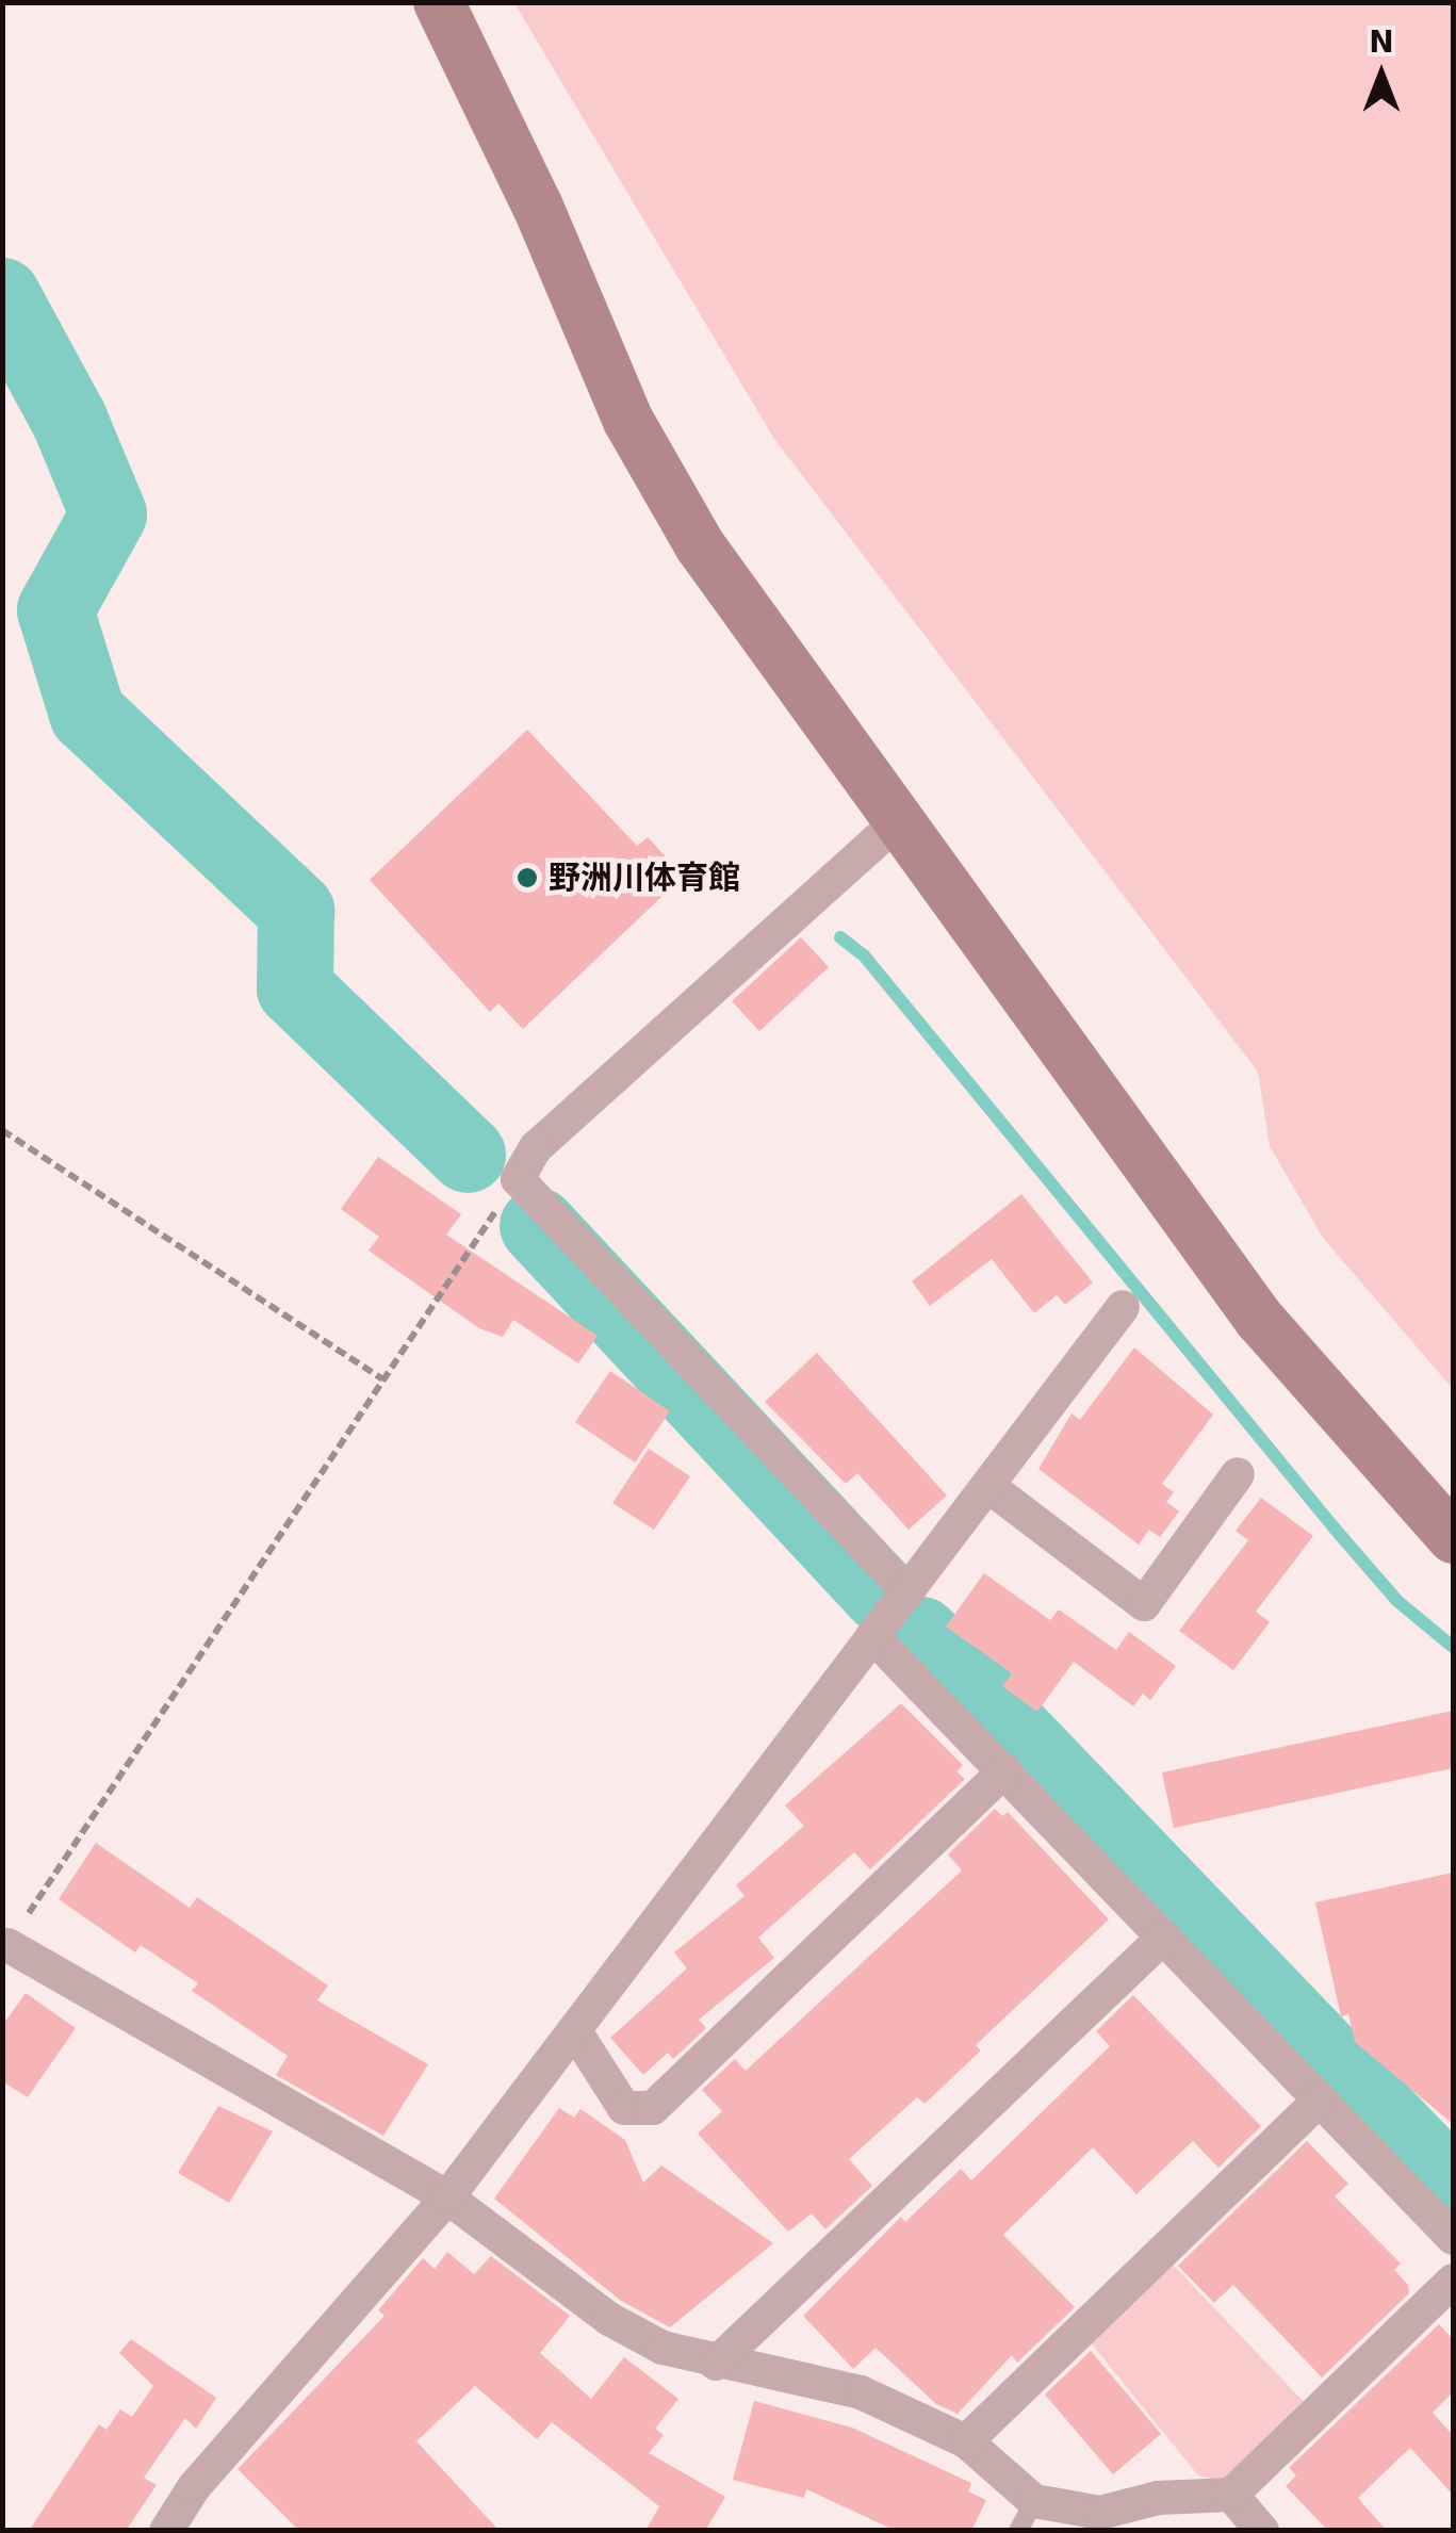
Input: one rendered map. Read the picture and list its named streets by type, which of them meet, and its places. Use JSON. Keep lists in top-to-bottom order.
{
  "places": ["野洲川体育館"],
  "north": "top"
}
